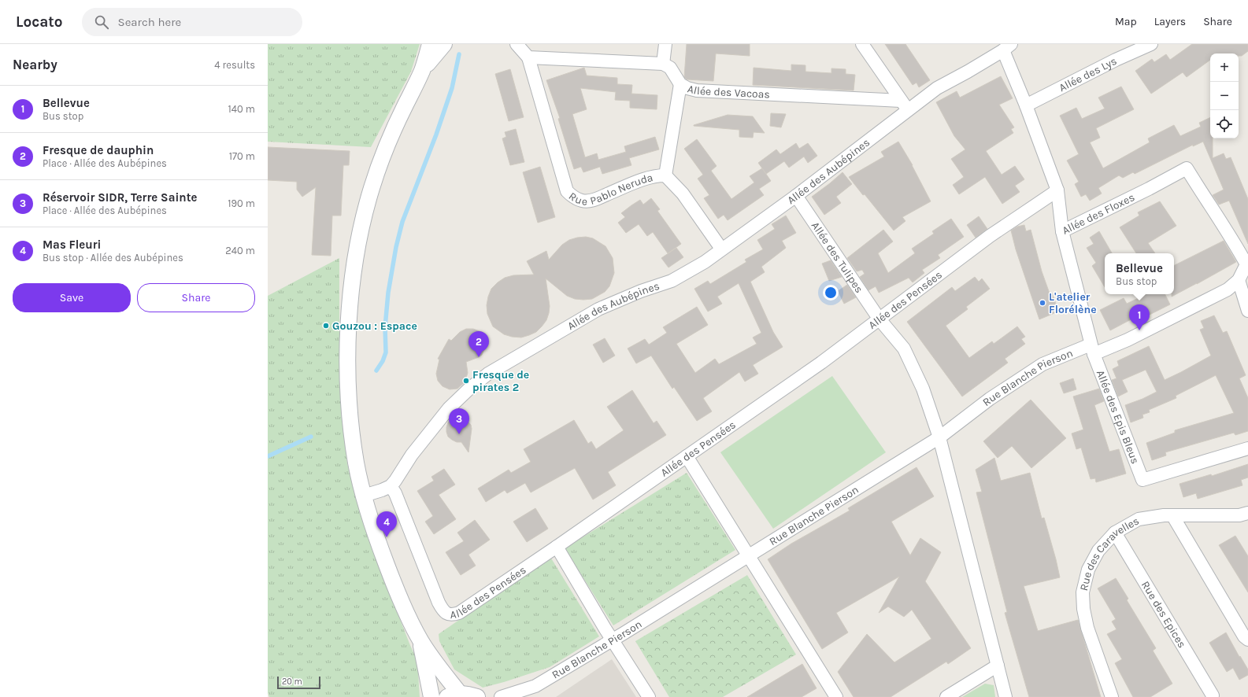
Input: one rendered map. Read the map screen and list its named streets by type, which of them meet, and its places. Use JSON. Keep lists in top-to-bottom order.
{
  "streets": {
    "street": [
      "Allée des Lys",
      "Allée des Vacoas",
      "Allée des Aubépines",
      "Rue Pablo Neruda",
      "Allée des Floxes",
      "Allée des Tulipes",
      "Allée des Pensées",
      "Rue Blanche Pierson",
      "Allée des Epis Bleus",
      "Rue des Caravelles",
      "Rue des Epices"
    ]
  },
  "crossings": [
    ["Allée des Lys", "Allée des Floxes"],
    ["Allée des Vacoas", "Allée des Aubépines"],
    ["Allée des Aubépines", "Rue Pablo Neruda"],
    ["Allée des Aubépines", "Allée des Floxes"],
    ["Allée des Aubépines", "Allée des Tulipes"],
    ["Allée des Aubépines", "Allée des Pensées"],
    ["Allée des Floxes", "Allée des Pensées"],
    ["Allée des Floxes", "Allée des Epis Bleus"],
    ["Allée des Tulipes", "Allée des Pensées"],
    ["Allée des Tulipes", "Rue Blanche Pierson"],
    ["Rue Blanche Pierson", "Allée des Epis Bleus"],
    ["Rue des Caravelles", "Rue des Epices"]
  ],
  "places": ["L'atelier Florélène", "Gouzou : Espace", "Fresque de pirates 2"],
  "scale_bar": "20 m",
  "page": {
    "header": "Locato",
    "search": "Search here",
    "nav": ["Map", "Layers", "Share"],
    "heading": ["Nearby", "4 results"],
    "map_buttons": ["+", "−"],
    "list": [
      {
        "mark": "1",
        "name": "Bellevue",
        "note": "Bus stop",
        "value": "140 m"
      },
      {
        "mark": "2",
        "name": "Fresque de dauphin",
        "note": "Place · Allée des Aubépines",
        "value": "170 m"
      },
      {
        "mark": "3",
        "name": "Réservoir SIDR, Terre Sainte",
        "note": "Place · Allée des Aubépines",
        "value": "190 m"
      },
      {
        "mark": "4",
        "name": "Mas Fleuri",
        "note": "Bus stop · Allée des Aubépines",
        "value": "240 m"
      }
    ],
    "popup": ["Bellevue", "Bus stop"],
    "buttons": ["Save", "Share"],
    "pins": [
      "1",
      "2",
      "3",
      "4"
    ],
    "scale": "20 m"
  }
}
